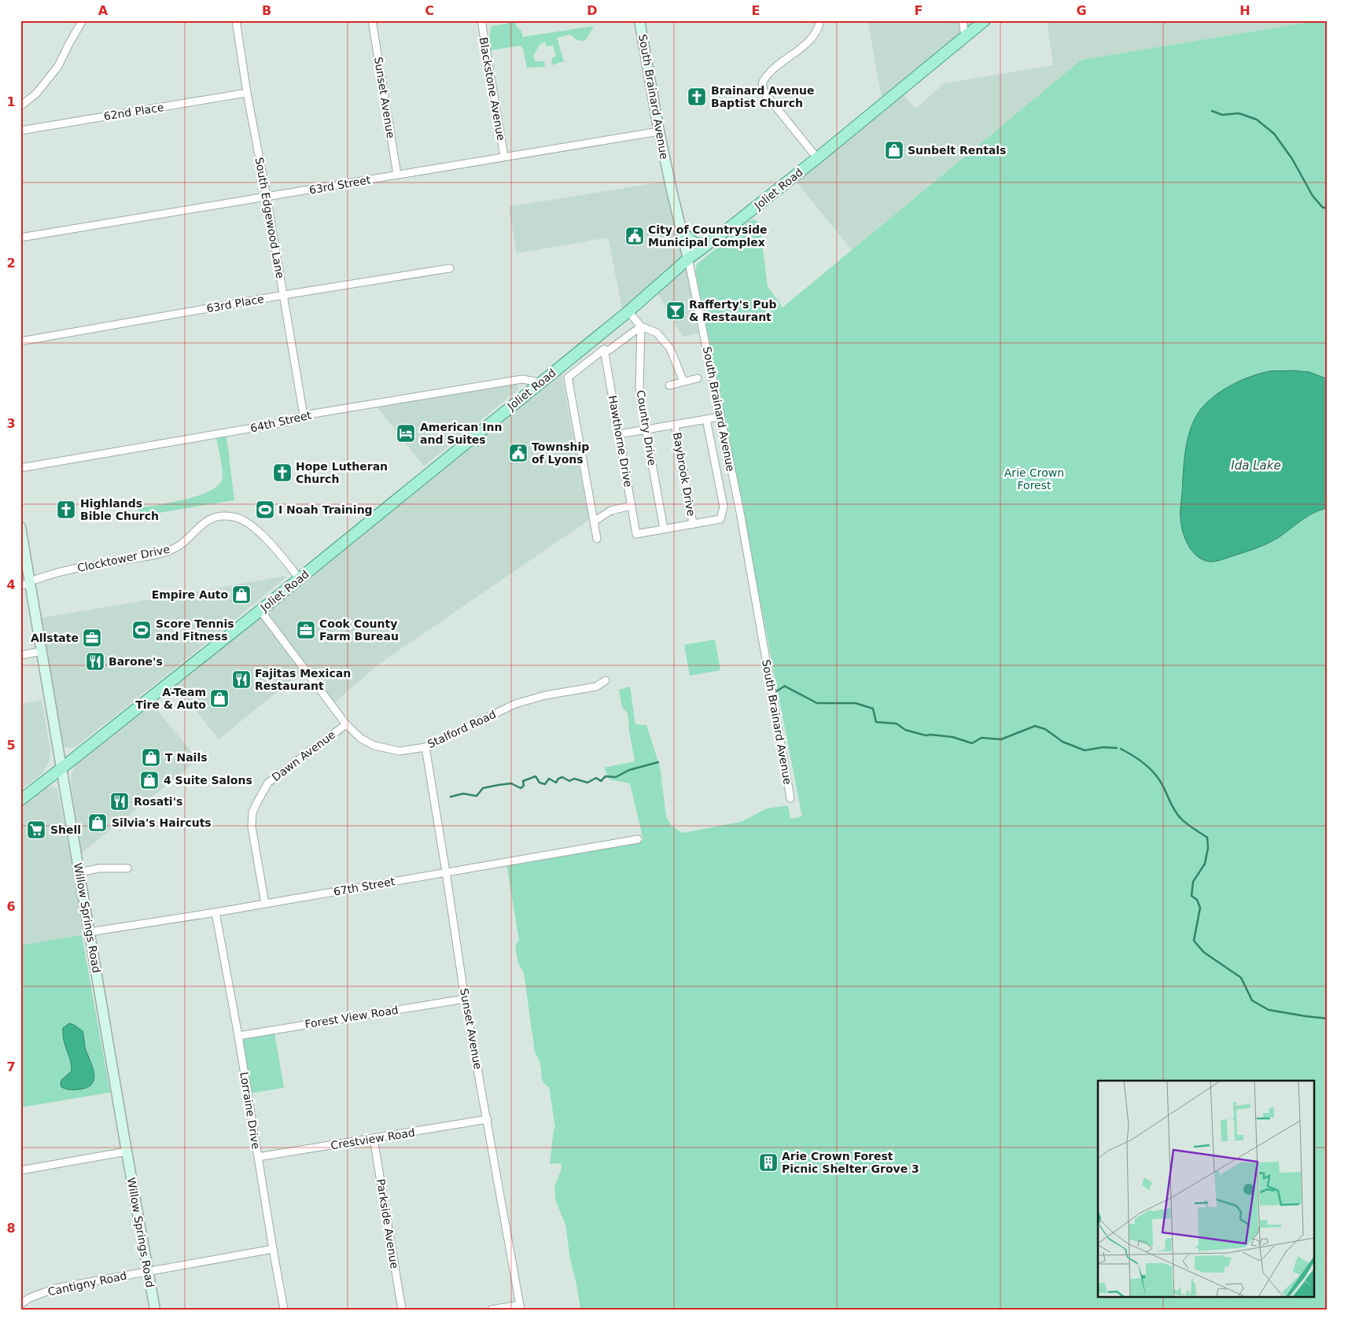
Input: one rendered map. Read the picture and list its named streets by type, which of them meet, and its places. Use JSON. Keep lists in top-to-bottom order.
{
  "streets": {
    "main road": ["South Brainard Avenue", "Joliet Road", "Willow Springs Road"],
    "street": [
      "Blackstone Avenue",
      "Sunset Avenue",
      "62nd Place",
      "63rd Street",
      "South Edgewood Lane",
      "63rd Place",
      "64th Street",
      "Country Drive",
      "Hawthorne Drive",
      "Baybrook Drive",
      "Clocktower Drive",
      "Stalford Road",
      "Dawn Avenue",
      "67th Street",
      "Forest View Road",
      "Lorraine Drive",
      "Crestview Road",
      "Parkside Avenue",
      "Cantigny Road"
    ]
  },
  "crossings": [
    ["Blackstone Avenue", "63rd Street"],
    ["South Brainard Avenue", "63rd Street"],
    ["South Brainard Avenue", "Joliet Road"],
    ["Sunset Avenue", "63rd Street"],
    ["Sunset Avenue", "Stalford Road"],
    ["Sunset Avenue", "67th Street"],
    ["Sunset Avenue", "Forest View Road"],
    ["Sunset Avenue", "Crestview Road"],
    ["62nd Place", "South Edgewood Lane"],
    ["63rd Street", "South Edgewood Lane"],
    ["Joliet Road", "64th Street"],
    ["Joliet Road", "Clocktower Drive"],
    ["Joliet Road", "Stalford Road"],
    ["Joliet Road", "Willow Springs Road"],
    ["South Edgewood Lane", "63rd Place"],
    ["South Edgewood Lane", "64th Street"],
    ["Country Drive", "Hawthorne Drive"],
    ["Clocktower Drive", "Willow Springs Road"],
    ["Stalford Road", "Dawn Avenue"],
    ["Dawn Avenue", "67th Street"],
    ["67th Street", "Willow Springs Road"],
    ["67th Street", "Lorraine Drive"],
    ["Willow Springs Road", "Cantigny Road"],
    ["Forest View Road", "Lorraine Drive"],
    ["Lorraine Drive", "Crestview Road"],
    ["Lorraine Drive", "Cantigny Road"],
    ["Crestview Road", "Parkside Avenue"]
  ],
  "water": ["Ida Lake"],
  "parks": ["Arie Crown Forest"],
  "places": {
    "church": ["Brainard Avenue Baptist Church", "Hope Lutheran Church", "Highlands Bible Church"],
    "shop": [
      "Sunbelt Rentals",
      "Empire Auto",
      "A-Team Tire & Auto",
      "T Nails",
      "4 Suite Salons",
      "Silvia's Haircuts"
    ],
    "public building": ["City of Countryside Municipal Complex", "Township of Lyons"],
    "bar": ["Rafferty's Pub & Restaurant"],
    "hotel": ["American Inn and Suites"],
    "sports": ["I Noah Training", "Score Tennis and Fitness"],
    "office": ["Cook County Farm Bureau", "Allstate"],
    "restaurant": ["Barone's", "Fajitas Mexican Restaurant", "Rosati's"],
    "supermarket": ["Shell"],
    "building": ["Arie Crown Forest Picnic Shelter Grove 3"]
  },
  "grid": {
    "columns": [
      "A",
      "B",
      "C",
      "D",
      "E",
      "F",
      "G",
      "H"
    ],
    "rows": [
      "1",
      "2",
      "3",
      "4",
      "5",
      "6",
      "7",
      "8"
    ]
  }
}
